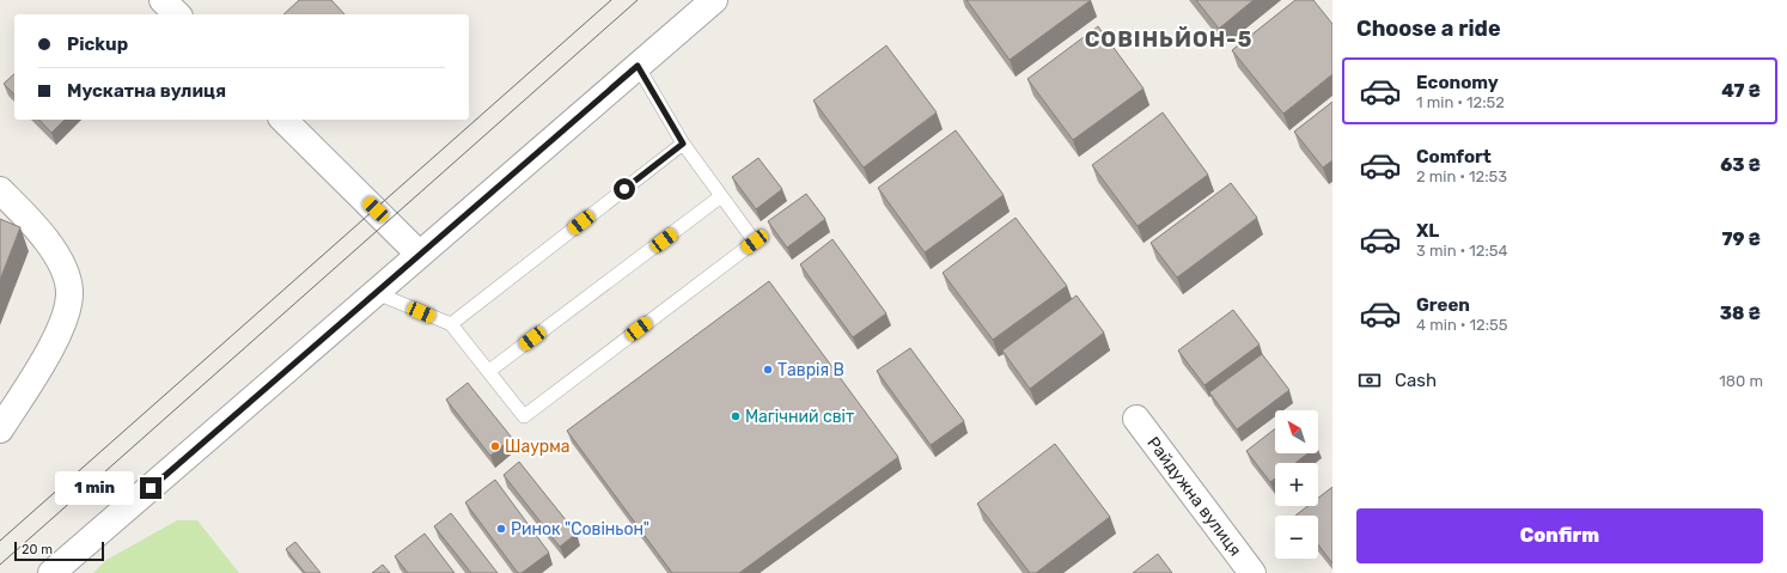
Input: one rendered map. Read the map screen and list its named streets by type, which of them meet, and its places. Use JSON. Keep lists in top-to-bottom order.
{
  "streets": {
    "street": ["Райдужна вулиця"]
  },
  "districts": ["СОВІНЬЙОН-5"],
  "places": [
    "Таврія В",
    "Магічний світ",
    "Шаурма",
    "Ринок \"Совіньон\""
  ],
  "scale_bar": "20 m",
  "north": "top left",
  "page": {
    "heading": "Choose a ride",
    "banner": ["Pickup", "Мускатна вулиця"],
    "list": [
      {
        "name": "Economy",
        "note": "1 min · 12:52",
        "value": "47 ₴"
      },
      {
        "name": "Comfort",
        "note": "2 min · 12:53",
        "value": "63 ₴"
      },
      {
        "name": "XL",
        "note": "3 min · 12:54",
        "value": "79 ₴"
      },
      {
        "name": "Green",
        "note": "4 min · 12:55",
        "value": "38 ₴"
      }
    ],
    "pay": ["Cash", "180 m"],
    "map_buttons": ["+", "−"],
    "bubble": "1 min",
    "buttons": "Confirm",
    "scale": "20 m"
  }
}
